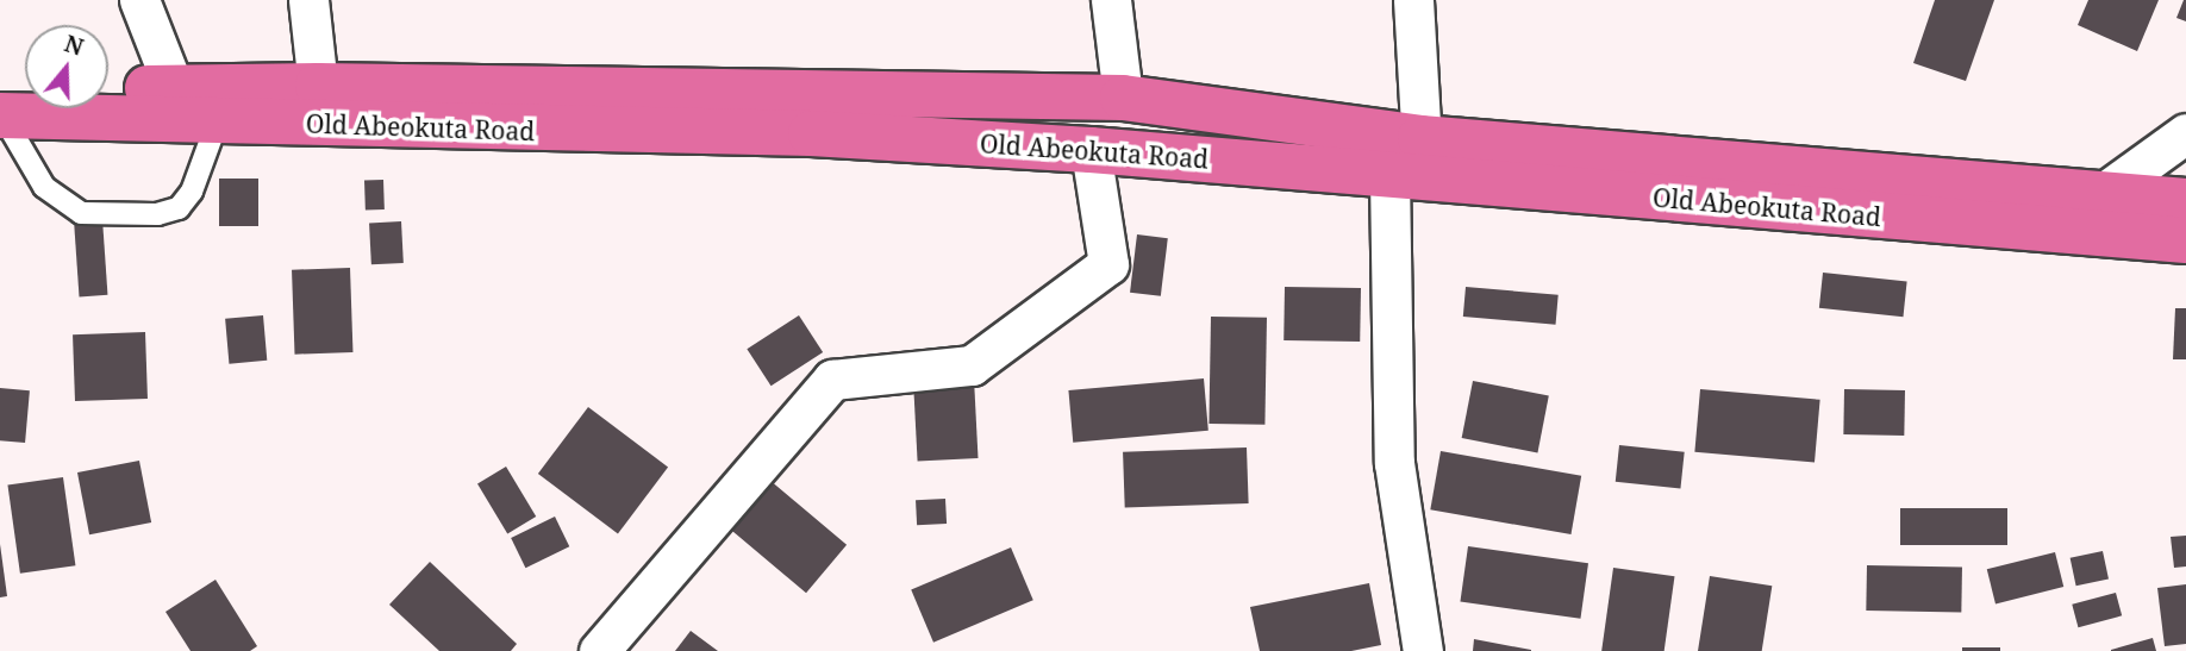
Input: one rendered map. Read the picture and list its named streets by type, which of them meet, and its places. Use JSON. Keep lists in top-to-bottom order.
{
  "streets": {
    "highway": ["Old Abeokuta Road"]
  },
  "north": "top"
}
